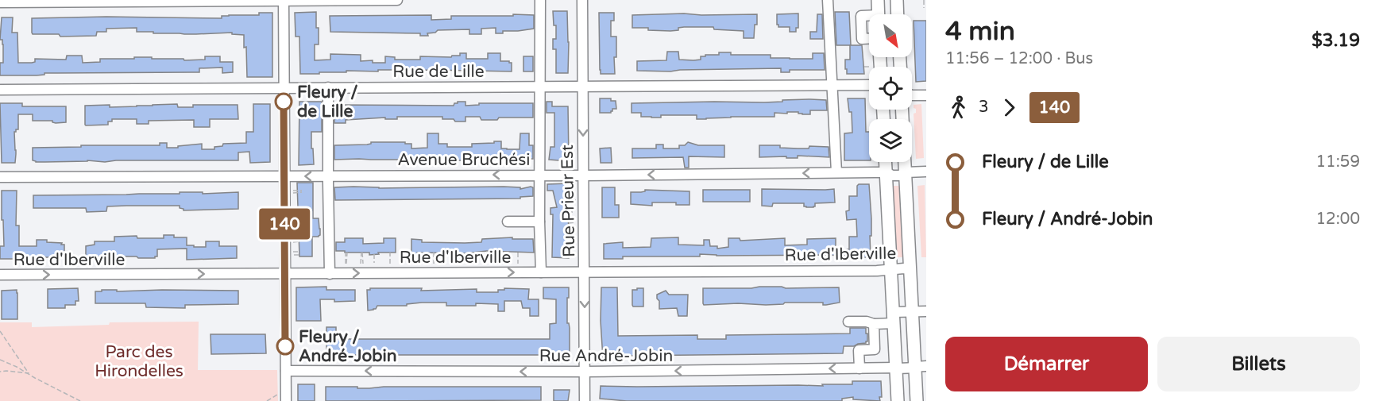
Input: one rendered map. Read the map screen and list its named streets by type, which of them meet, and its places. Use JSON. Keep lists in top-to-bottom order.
{
  "streets": {
    "street": [
      "Rue de Lille",
      "Avenue Bruchési",
      "Rue Prieur Est",
      "Rue d'Iberville",
      "Rue André-Jobin"
    ]
  },
  "crossings": [
    ["Rue de Lille", "Rue Prieur Est"],
    ["Avenue Bruchési", "Rue Prieur Est"],
    ["Rue Prieur Est", "Rue d'Iberville"],
    ["Rue Prieur Est", "Rue André-Jobin"]
  ],
  "one_way": ["Avenue Bruchési", "Rue d'Iberville", "Rue André-Jobin"],
  "parks": ["Parc des Hirondelles"],
  "places": ["Fleury / de Lille", "Fleury / André-Jobin"],
  "lines": ["bus line 140"],
  "north": "bottom right",
  "page": {
    "on_map": "140",
    "heading": ["4 min", "11:56 – 12:00 · Bus", "$3.19"],
    "legs": ["3", "140"],
    "list": [
      {
        "name": "Fleury / de Lille",
        "value": "11:59"
      },
      {
        "name": "Fleury / André-Jobin",
        "value": "12:00"
      }
    ],
    "buttons": ["Démarrer", "Billets"]
  }
}
